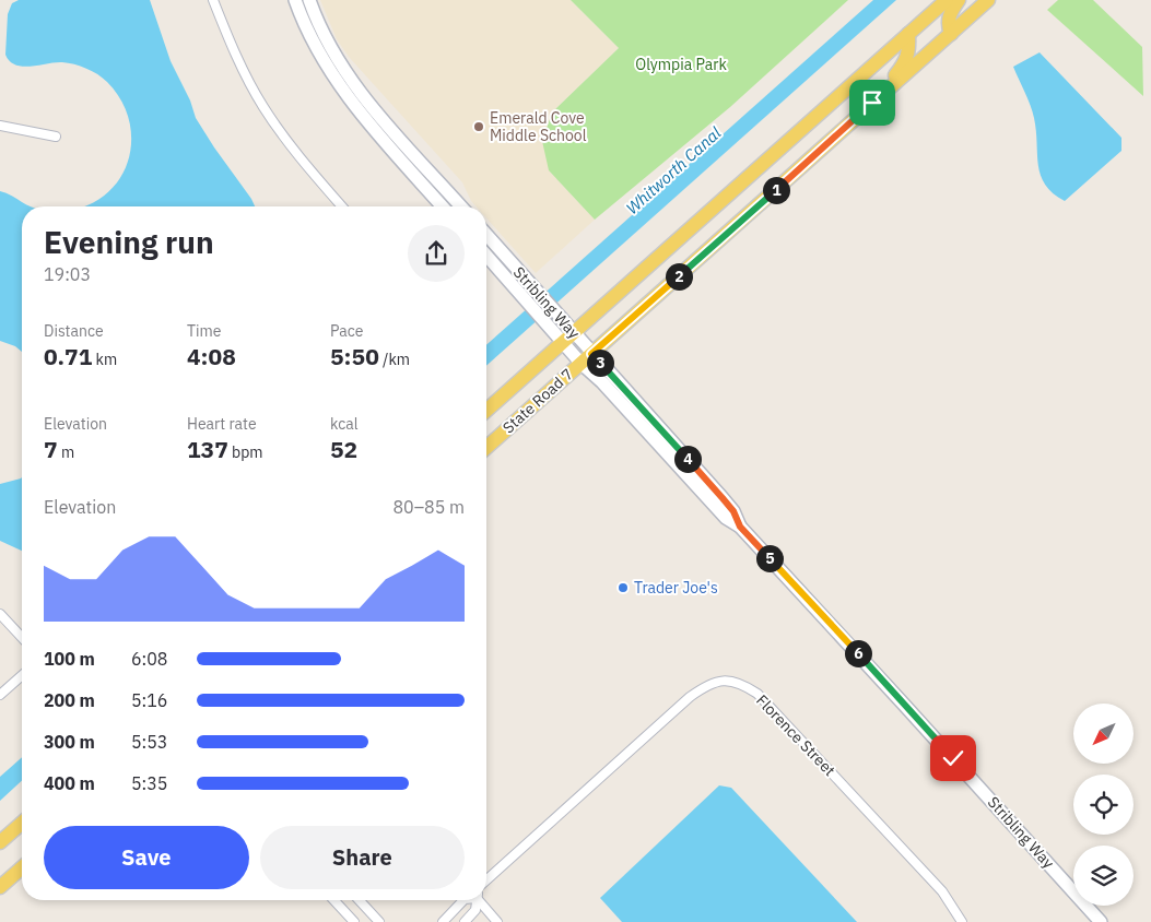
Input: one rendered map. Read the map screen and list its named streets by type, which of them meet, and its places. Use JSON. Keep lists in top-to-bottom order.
{
  "streets": {
    "main road": ["State Road 7"],
    "street": ["Stribling Way", "Florence Street"]
  },
  "crossings": [
    ["Stribling Way", "State Road 7"]
  ],
  "water": ["Whitworth Canal"],
  "parks": ["Olympia Park"],
  "places": ["Emerald Cove Middle School", "Trader Joe's"],
  "north": "bottom left",
  "page": {
    "pins": [
      "1",
      "2",
      "3",
      "4",
      "5",
      "6"
    ],
    "heading": ["Evening run", "19:03"],
    "stats": [
      ["Distance", "0.71 km"],
      ["Time", "4:08"],
      ["Pace", "5:50 /km"],
      ["Elevation", "7 m"],
      ["Heart rate", "137 bpm"],
      ["kcal", "52"]
    ],
    "chart": ["Elevation", "80–85 m"],
    "list": [
      {
        "name": "100 m",
        "note": "6:08"
      },
      {
        "name": "200 m",
        "note": "5:16"
      },
      {
        "name": "300 m",
        "note": "5:53"
      },
      {
        "name": "400 m",
        "note": "5:35"
      }
    ],
    "buttons": ["Save", "Share"]
  }
}
